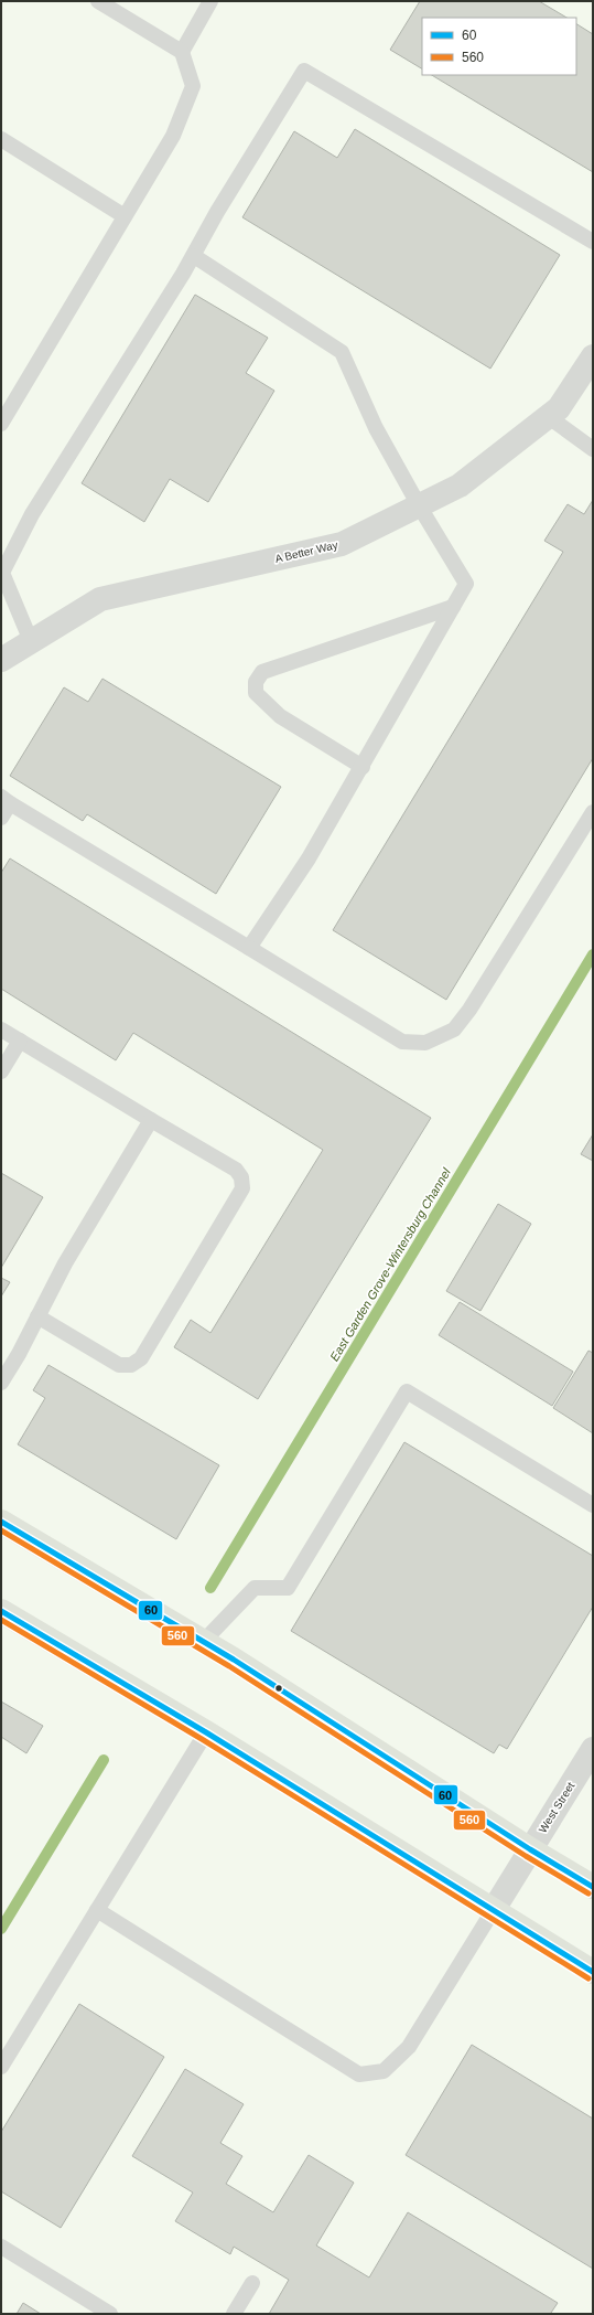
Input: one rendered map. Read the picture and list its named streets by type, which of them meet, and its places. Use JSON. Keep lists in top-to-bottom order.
{
  "streets": {
    "street": ["A Better Way", "West Street"]
  },
  "water": ["East Garden Grove-Wintersburg Channel"],
  "lines": ["transit line 60", "transit line 560"],
  "legend": ["60", "560"]
}
